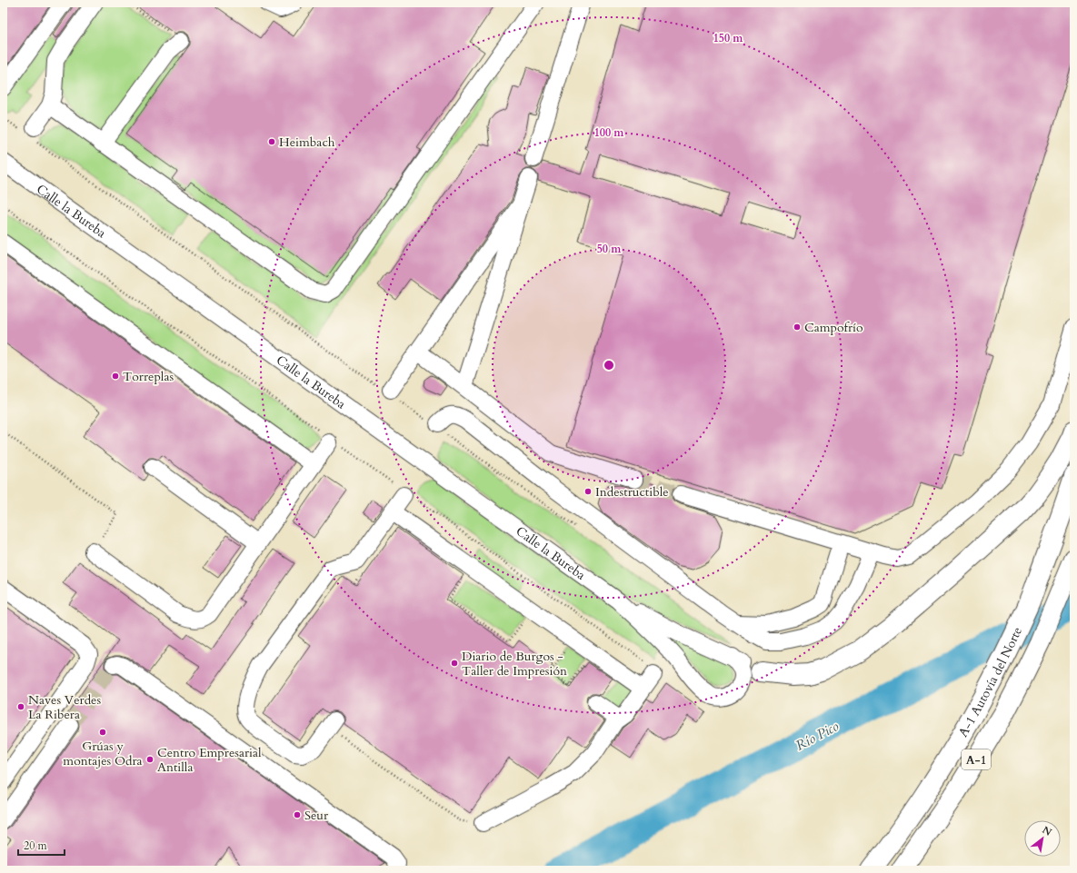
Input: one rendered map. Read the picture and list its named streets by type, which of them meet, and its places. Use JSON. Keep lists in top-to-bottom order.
{
  "streets": {
    "highway": ["A-1 Autovía del Norte", "A-1"],
    "street": ["Calle la Bureba"]
  },
  "water": ["Río Pico"],
  "places": [
    "Heimbach",
    "Campofrío",
    "Torreplas",
    "Indestructible",
    "Diario de Burgos - Taller de Impresión",
    "Naves Verdes La Ribera",
    "Grúas y montajes Odra",
    "Centro Empresarial Antilla",
    "Seur"
  ],
  "scale_bar": "20 m",
  "north": "top right",
  "rings": ["150 m", "100 m", "50 m"]
}
